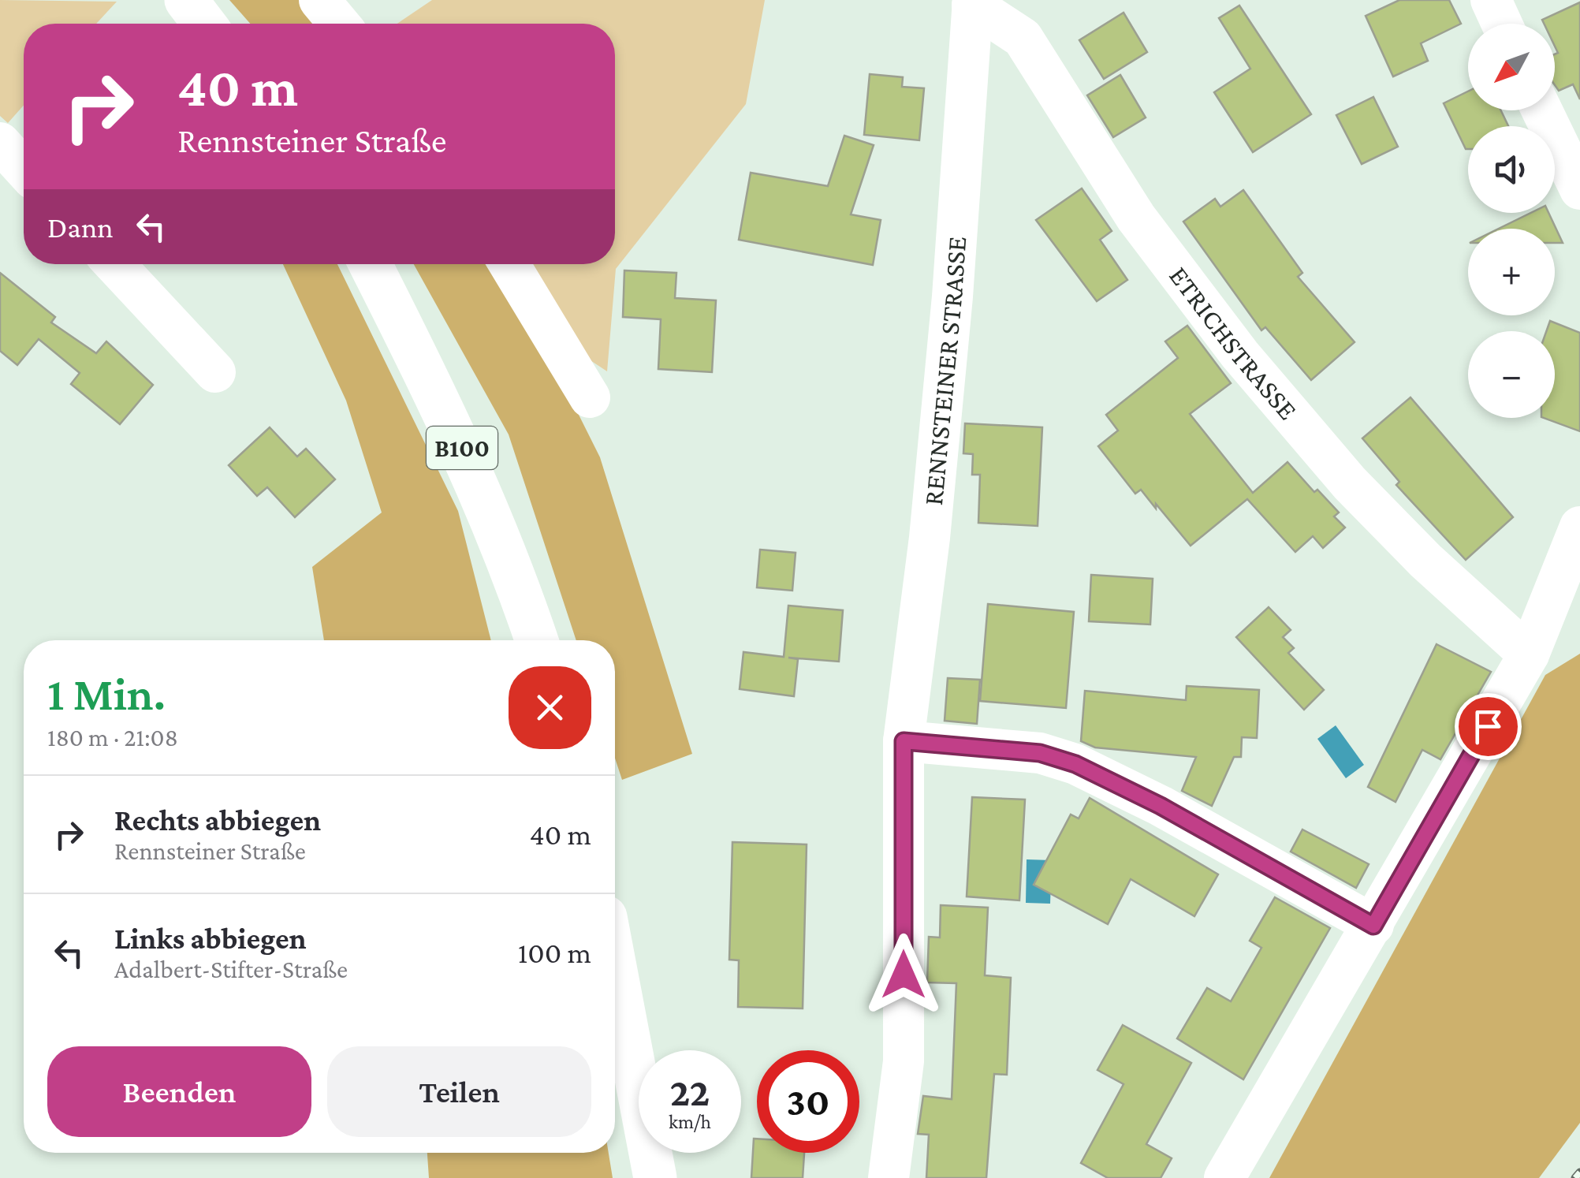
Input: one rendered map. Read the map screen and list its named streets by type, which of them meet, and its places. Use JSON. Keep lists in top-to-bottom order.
{
  "streets": {
    "main road": ["B100"],
    "street": ["ETRICHSTRASSE", "RENNSTEINER STRASSE"]
  },
  "crossings": [
    ["ETRICHSTRASSE", "RENNSTEINER STRASSE"]
  ],
  "north": "bottom left",
  "page": {
    "map_buttons": ["+", "−"],
    "turn": ["40 m", "Rennsteiner Straße"],
    "then": "Dann",
    "heading": ["1 Min.", "180 m · 21:08"],
    "list": [
      {
        "name": "Rechts abbiegen",
        "note": "Rennsteiner Straße",
        "value": "40 m"
      },
      {
        "name": "Links abbiegen",
        "note": "Adalbert-Stifter-Straße",
        "value": "100 m"
      }
    ],
    "buttons": ["Beenden", "Teilen"],
    "speed": "22 km/h",
    "limit": "30"
  }
}
